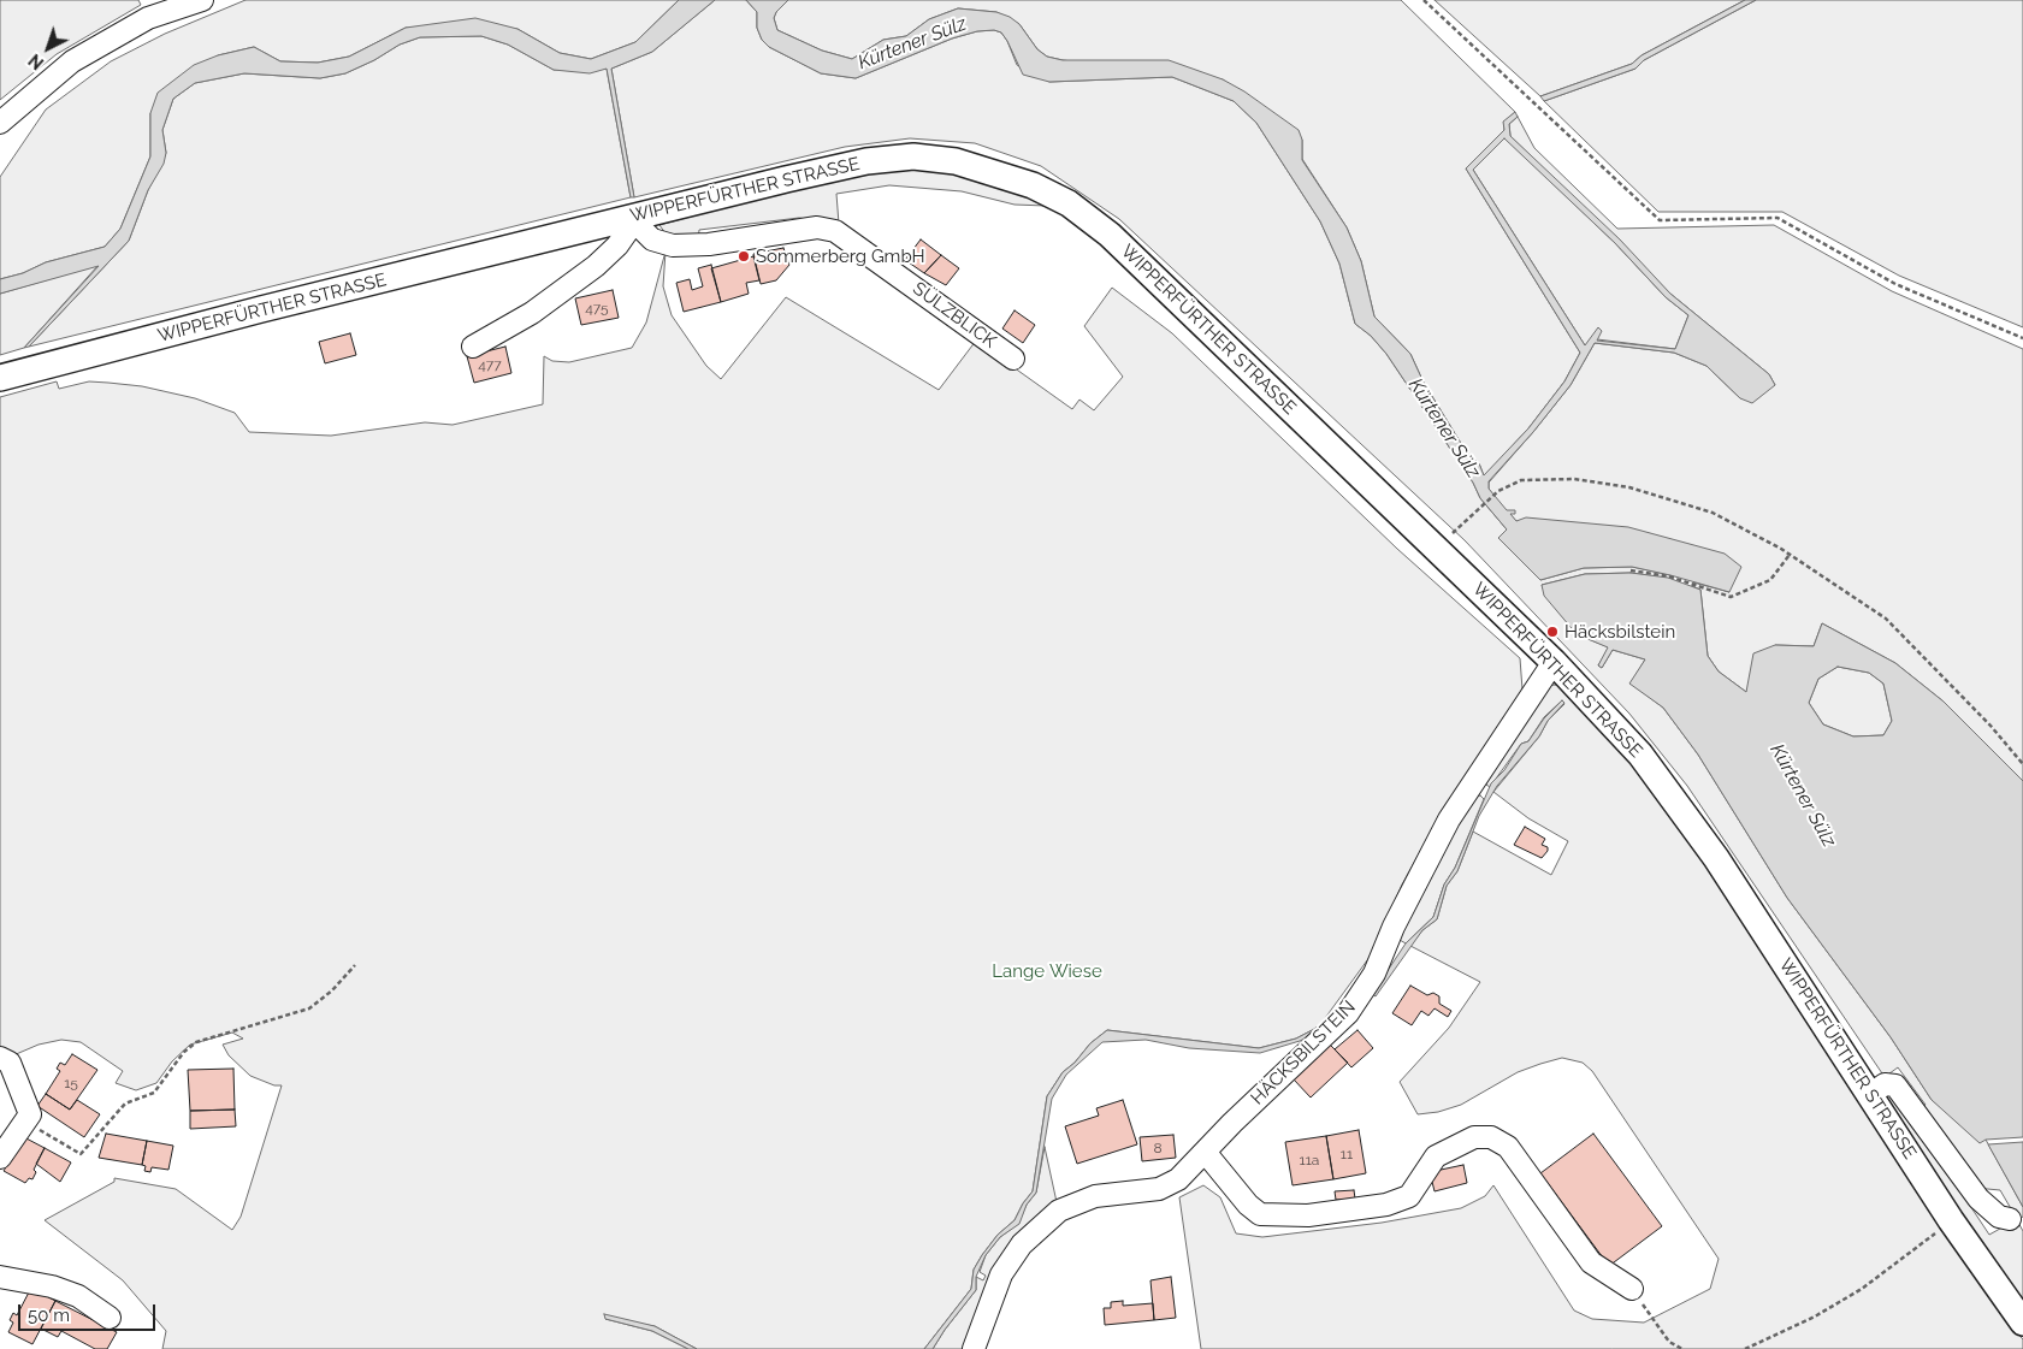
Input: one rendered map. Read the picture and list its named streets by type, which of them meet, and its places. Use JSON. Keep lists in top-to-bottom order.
{
  "streets": {
    "main road": ["WIPPERFÜRTHER STRASSE"],
    "street": ["SÜLZBLICK", "HÄCKSBILSTEIN"]
  },
  "crossings": [
    ["WIPPERFÜRTHER STRASSE", "SÜLZBLICK"],
    ["WIPPERFÜRTHER STRASSE", "HÄCKSBILSTEIN"]
  ],
  "water": ["Kürtener Sülz"],
  "parks": ["Lange Wiese"],
  "places": ["Sommerberg GmbH", "Häcksbilstein"],
  "house_numbers": [
    "475",
    "477",
    "15",
    "8",
    "11",
    "11a"
  ],
  "scale_bar": "50 m",
  "north": "bottom left"
}
